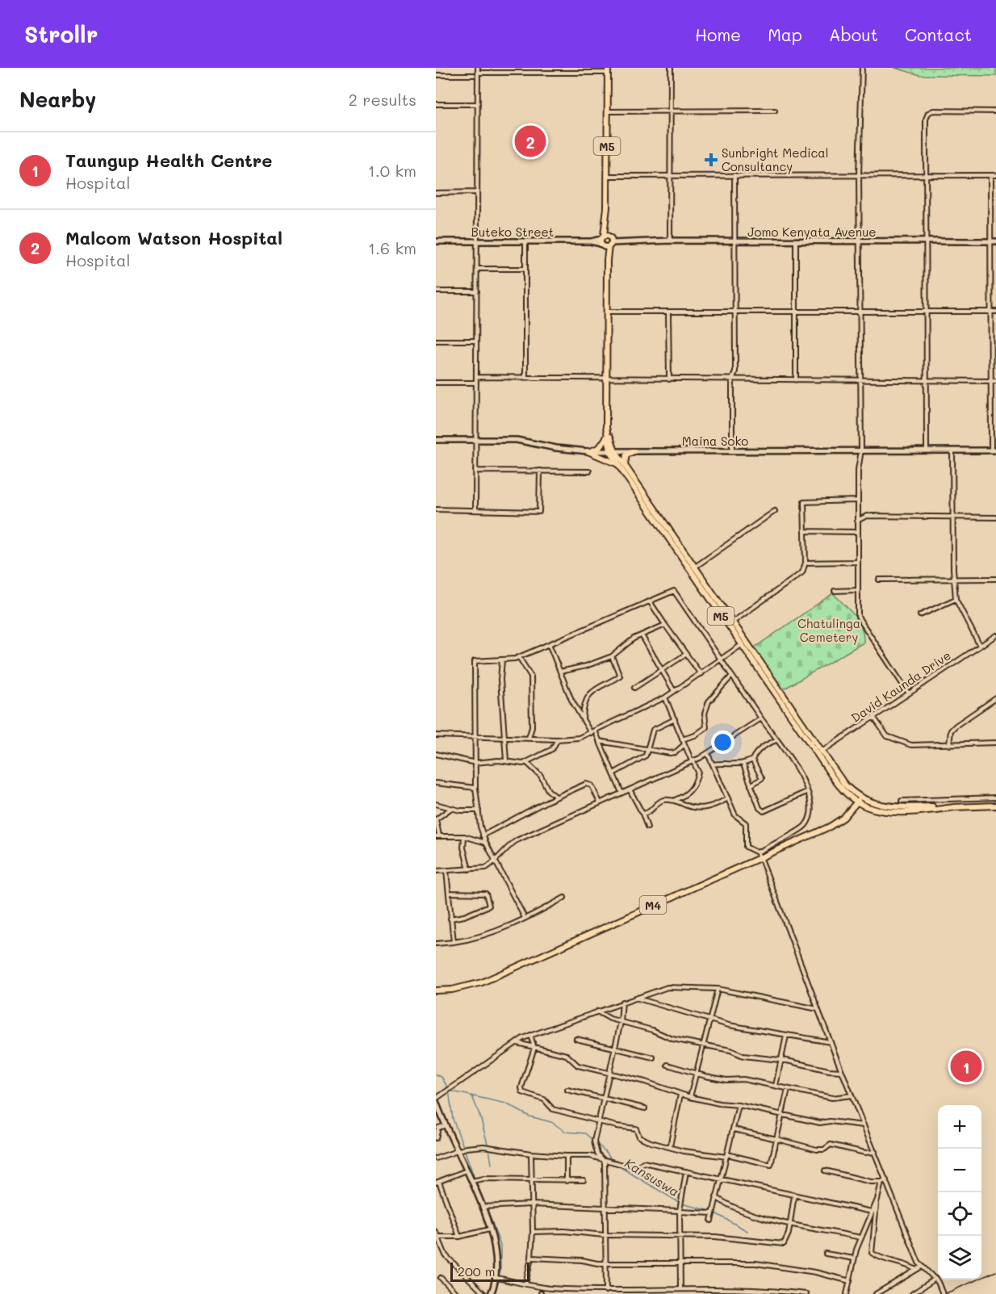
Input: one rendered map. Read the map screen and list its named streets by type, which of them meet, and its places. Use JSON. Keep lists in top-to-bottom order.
{
  "streets": {
    "main road": ["M5", "M4"],
    "street": [
      "Buteko Street",
      "Jomo Kenyata Avenue",
      "Maina Soko",
      "David Kaunda Drive"
    ]
  },
  "crossings": [
    ["M5", "Buteko Street"],
    ["M5", "Jomo Kenyata Avenue"],
    ["M5", "Maina Soko"],
    ["M5", "David Kaunda Drive"],
    ["M5", "M4"],
    ["Buteko Street", "Jomo Kenyata Avenue"]
  ],
  "water": ["Kansuswa"],
  "parks": ["Chatulinga Cemetery"],
  "places": {
    "health": ["Sunbright Medical Consultancy"]
  },
  "scale_bar": "200 m",
  "page": {
    "header": "Strollr",
    "nav": [
      "Home",
      "Map",
      "About",
      "Contact"
    ],
    "heading": ["Nearby", "2 results"],
    "pins": ["2", "1"],
    "list": [
      {
        "mark": "1",
        "name": "Taungup Health Centre",
        "note": "Hospital",
        "value": "1.0 km"
      },
      {
        "mark": "2",
        "name": "Malcom Watson Hospital",
        "note": "Hospital",
        "value": "1.6 km"
      }
    ],
    "map_buttons": ["+", "−"],
    "scale": "200 m"
  }
}
